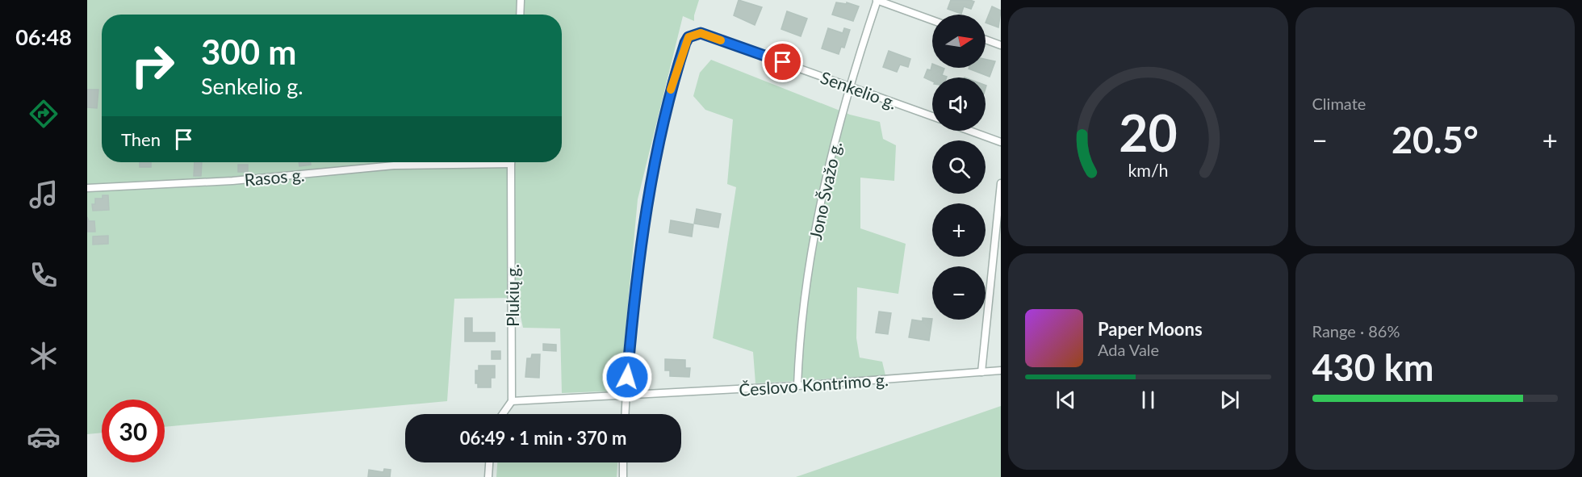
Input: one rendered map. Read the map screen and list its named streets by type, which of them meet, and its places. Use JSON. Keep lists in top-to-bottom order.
{
  "streets": {
    "street": [
      "Senkelio g.",
      "Rasos g.",
      "Jono Švažo g.",
      "Plukių g.",
      "Česlovo Kontrimo g."
    ]
  },
  "crossings": [
    ["Senkelio g.", "Jono Švažo g."],
    ["Senkelio g.", "Česlovo Kontrimo g."],
    ["Rasos g.", "Plukių g."],
    ["Jono Švažo g.", "Česlovo Kontrimo g."],
    ["Plukių g.", "Česlovo Kontrimo g."]
  ],
  "north": "right",
  "page": {
    "tabs": "06:48",
    "tile": [
      "Climate",
      ["Range · 86%", "430 km"]
    ],
    "map_buttons": ["+", "−"],
    "turn": ["300 m", "Senkelio g."],
    "then": "Then",
    "heat": ["−", "20.5°", "+"],
    "song": ["Paper Moons", "Ada Vale"],
    "limit": "30",
    "trip": "06:49 · 1 min · 370 m",
    "gauge": ["20", "km/h"]
  }
}
